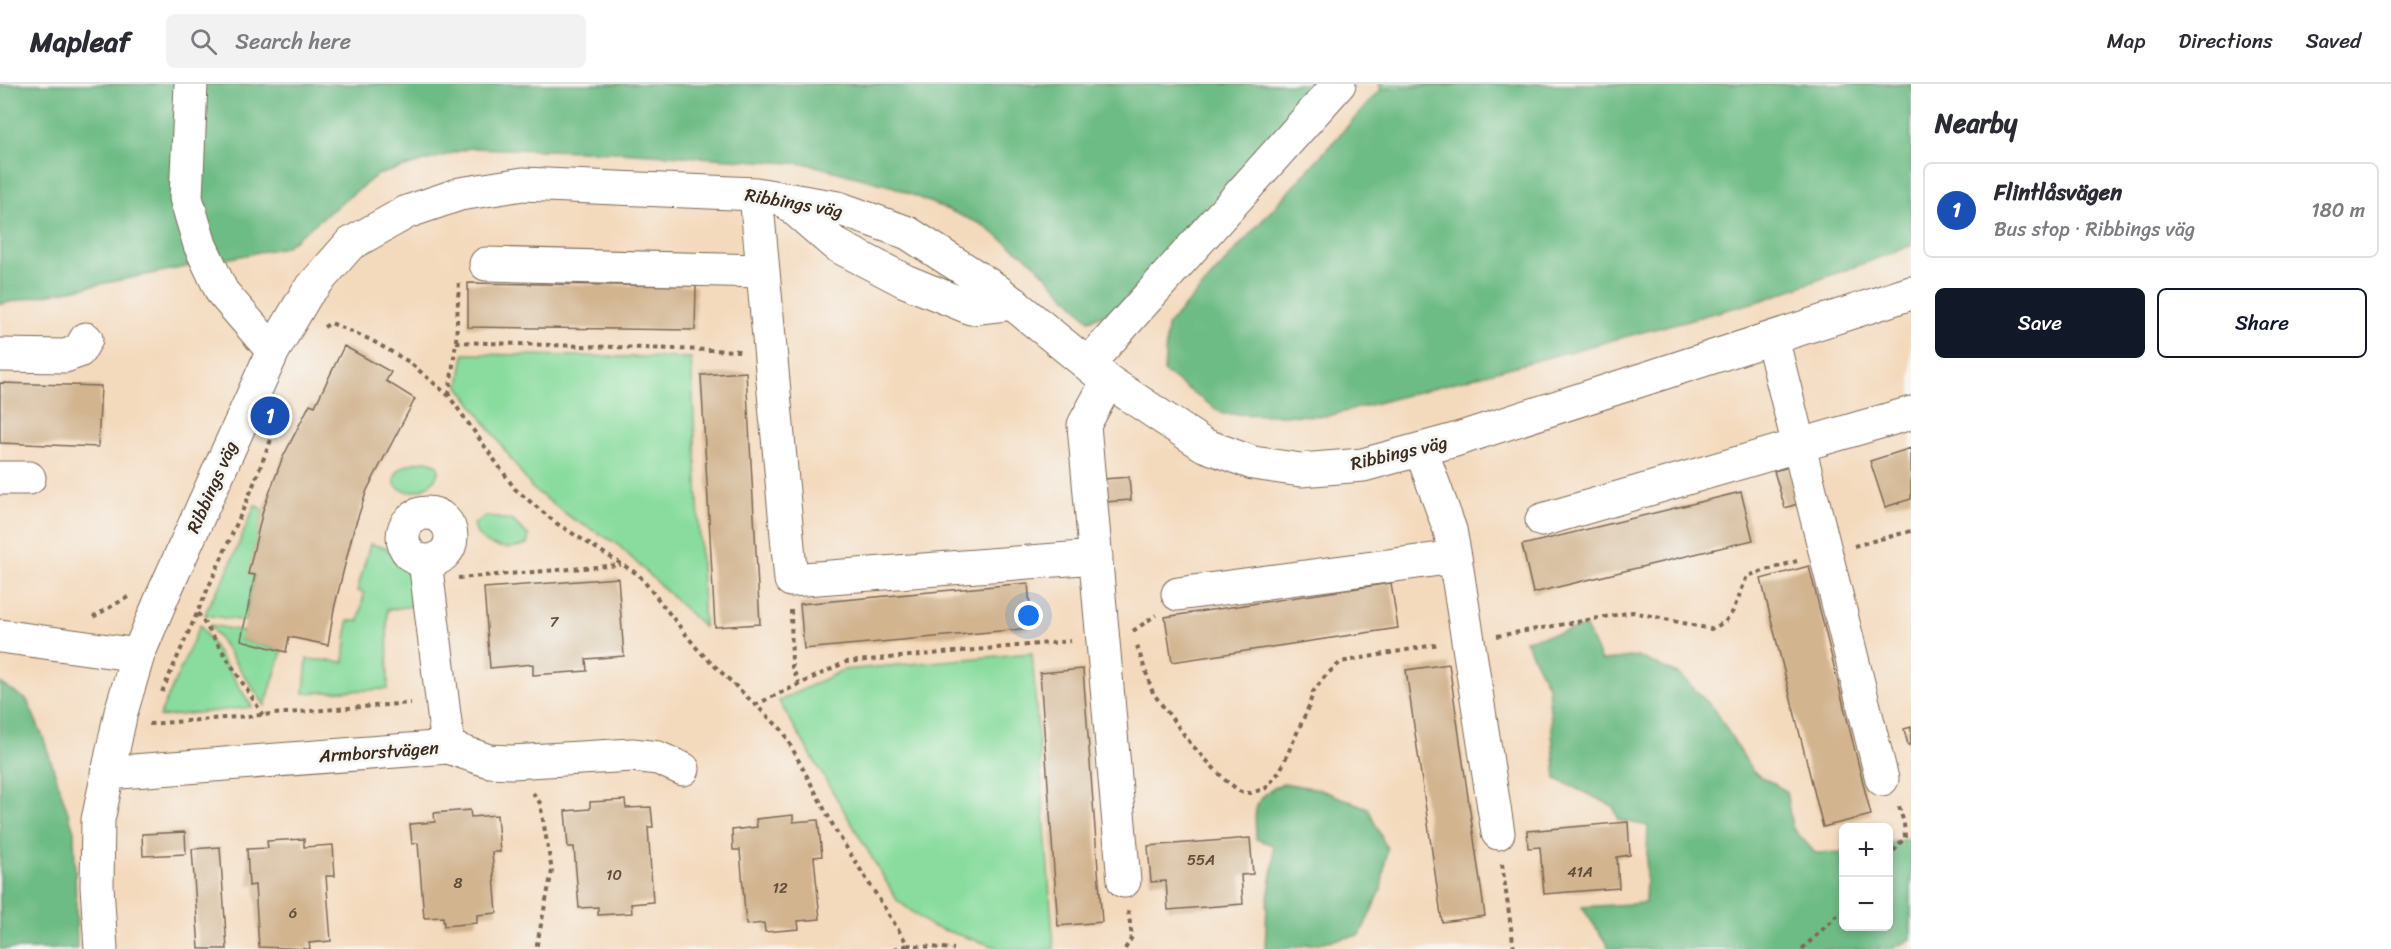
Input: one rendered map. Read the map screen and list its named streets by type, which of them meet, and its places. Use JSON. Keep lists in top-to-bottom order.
{
  "streets": {
    "street": ["Ribbings väg", "Armborstvägen"]
  },
  "crossings": [
    ["Ribbings väg", "Armborstvägen"]
  ],
  "house_numbers": [
    "7",
    "55A",
    "41A",
    "10",
    "8",
    "12",
    "6"
  ],
  "page": {
    "header": "Mapleaf",
    "search": "Search here",
    "nav": ["Map", "Directions", "Saved"],
    "heading": "Nearby",
    "list": [
      {
        "mark": "1",
        "name": "Flintlåsvägen",
        "note": "Bus stop · Ribbings väg",
        "value": "180 m"
      }
    ],
    "buttons": ["Save", "Share"],
    "pins": "1",
    "map_buttons": ["+", "−"]
  }
}
